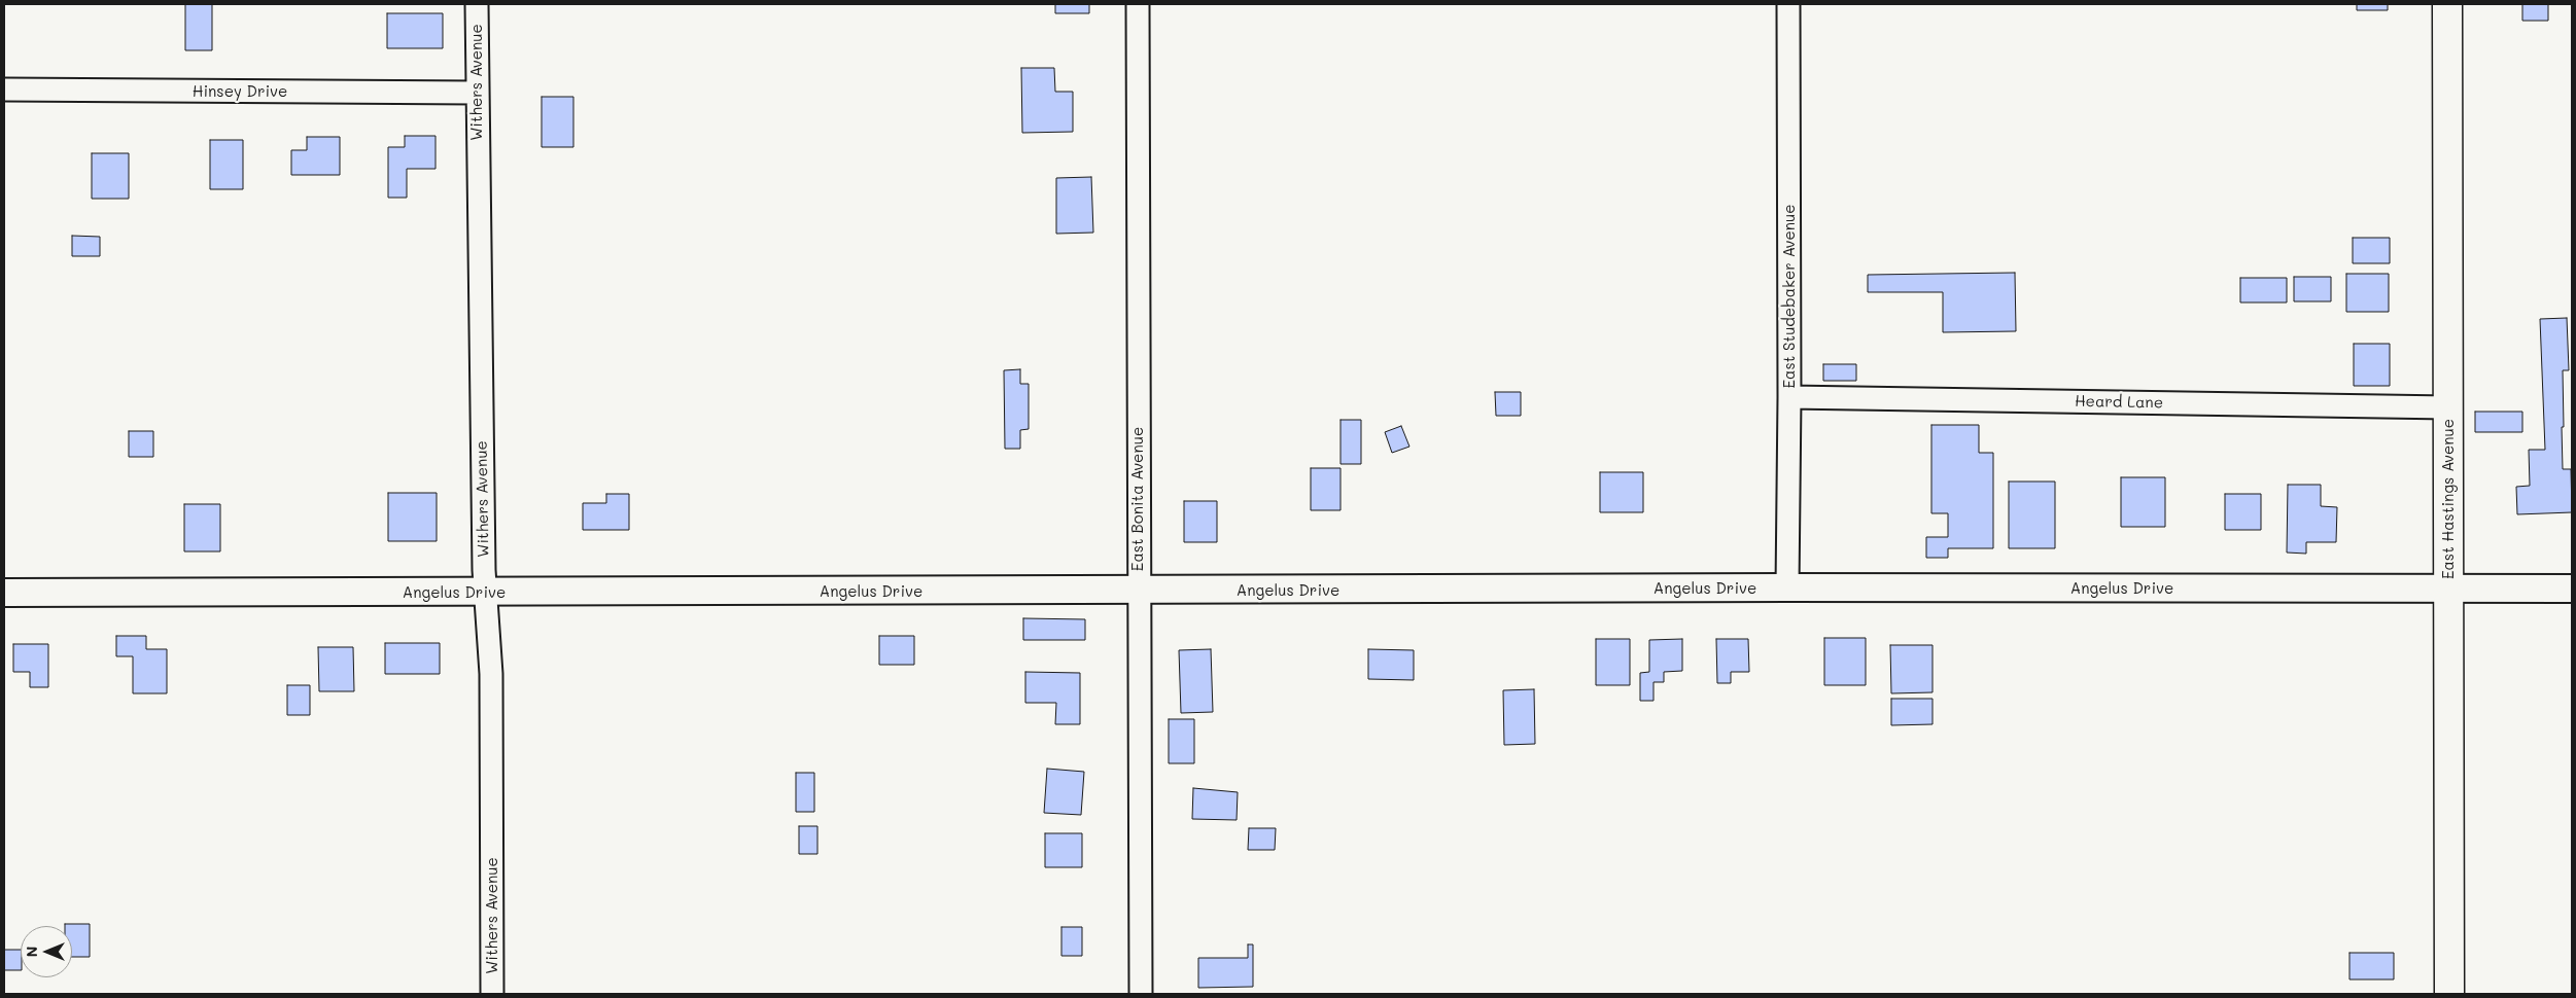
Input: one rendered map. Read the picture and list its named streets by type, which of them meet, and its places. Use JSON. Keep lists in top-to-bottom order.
{
  "streets": {
    "main road": ["East Hastings Avenue"],
    "street": [
      "Withers Avenue",
      "Hinsey Drive",
      "East Studebaker Avenue",
      "Heard Lane",
      "East Bonita Avenue",
      "Angelus Drive"
    ]
  },
  "crossings": [
    ["Withers Avenue", "Hinsey Drive"],
    ["Withers Avenue", "Angelus Drive"],
    ["East Studebaker Avenue", "Heard Lane"],
    ["East Studebaker Avenue", "Angelus Drive"],
    ["Heard Lane", "East Hastings Avenue"],
    ["East Bonita Avenue", "Angelus Drive"],
    ["East Hastings Avenue", "Angelus Drive"]
  ],
  "north": "left"
}
